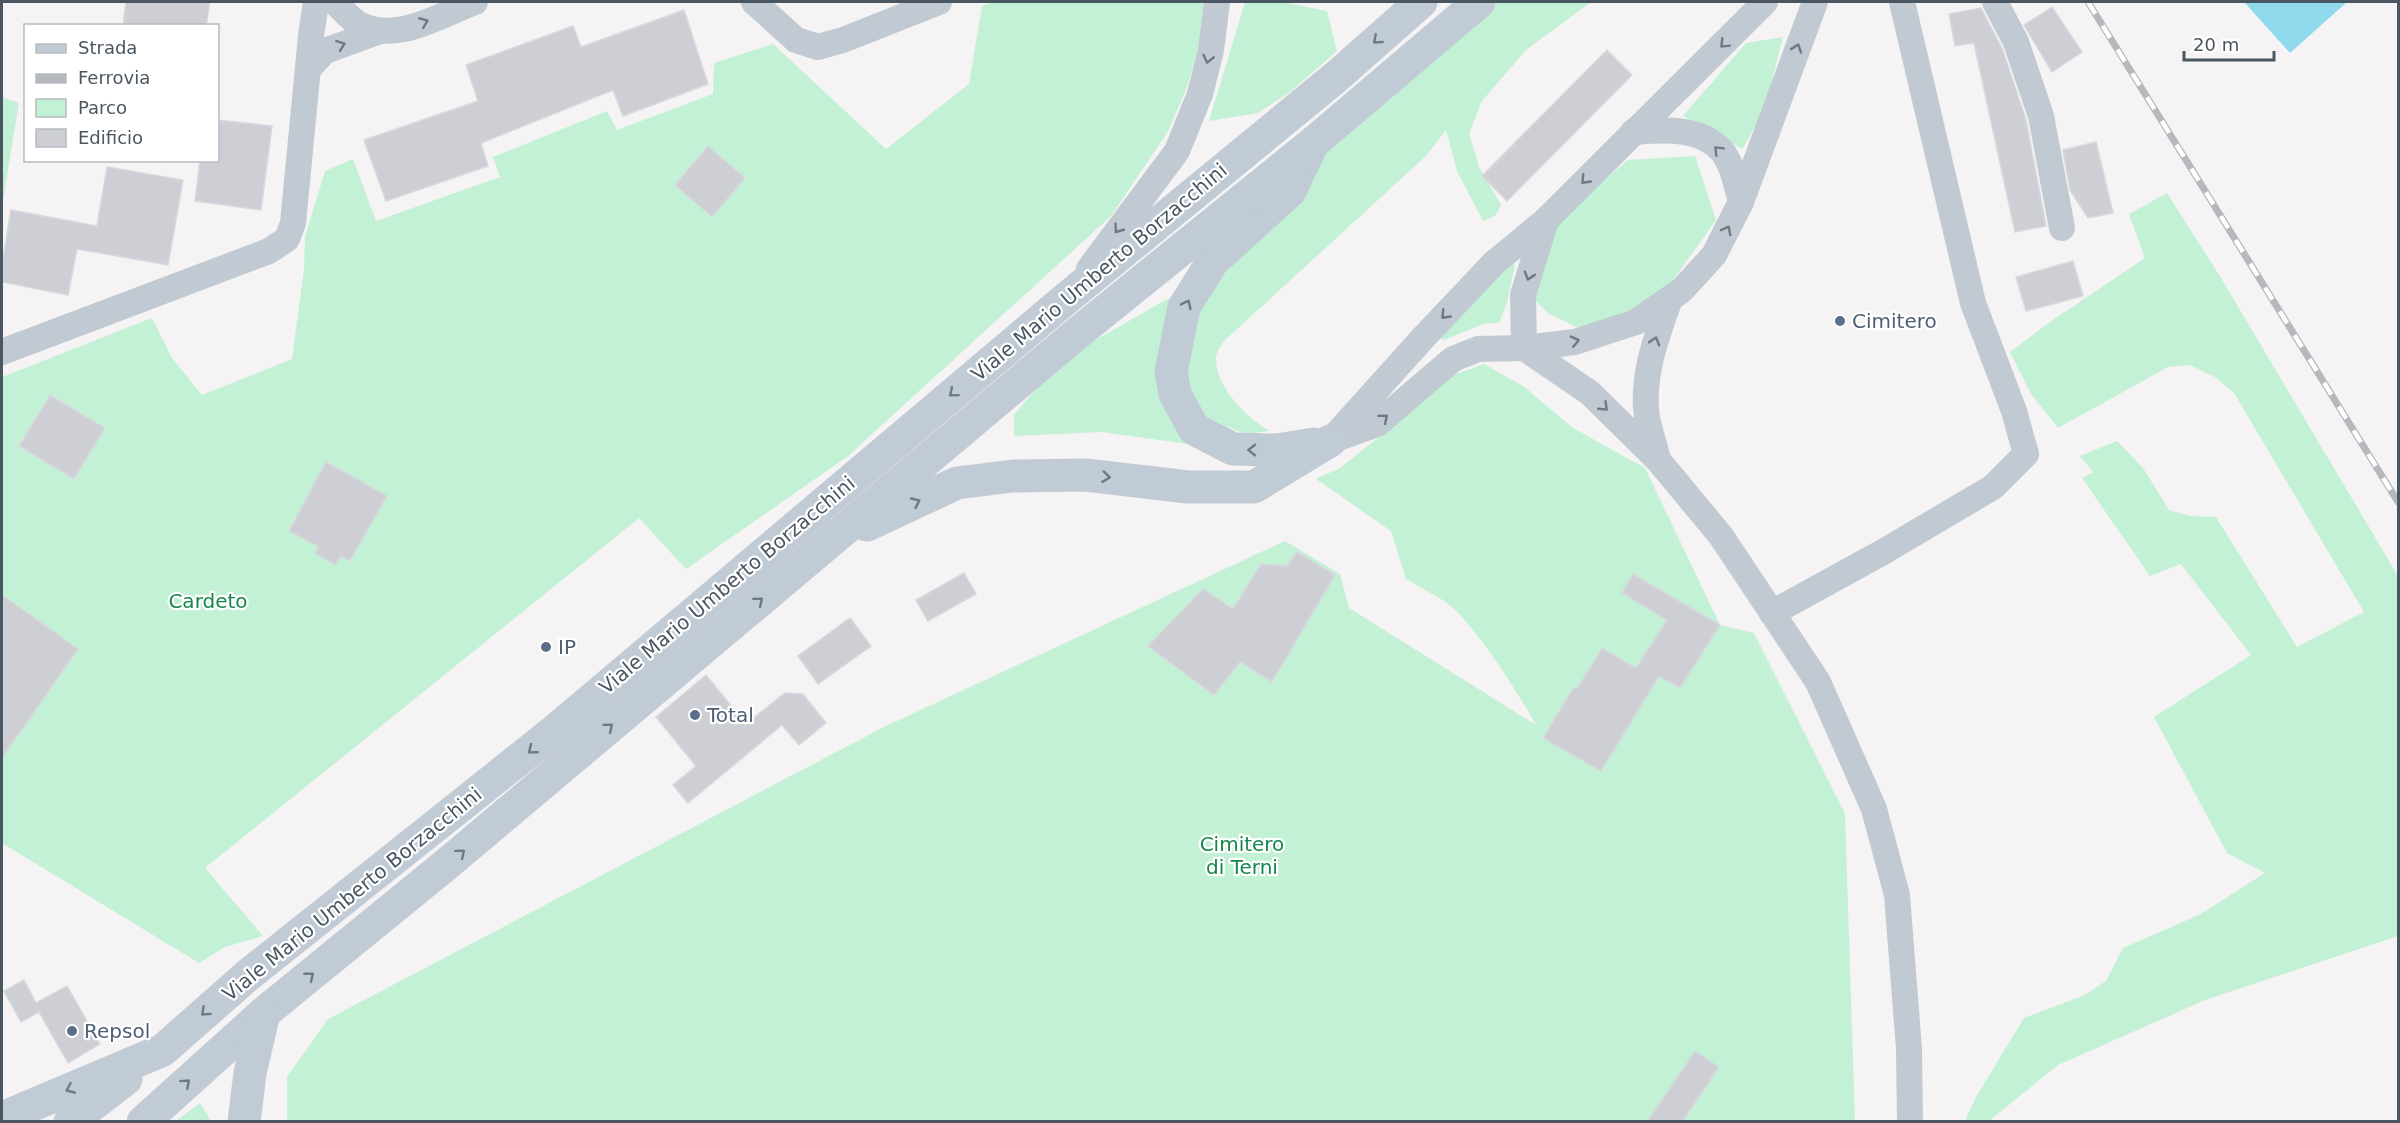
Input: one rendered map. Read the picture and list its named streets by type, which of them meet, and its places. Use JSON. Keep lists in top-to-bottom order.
{
  "streets": {
    "main road": ["Viale Mario Umberto Borzacchini"]
  },
  "parks": ["Cardeto", "Cimitero di Terni"],
  "places": [
    "Cimitero",
    "IP",
    "Total",
    "Repsol"
  ],
  "legend": [
    "Strada",
    "Ferrovia",
    "Parco",
    "Edificio"
  ],
  "scale_bar": "20 m"
}
